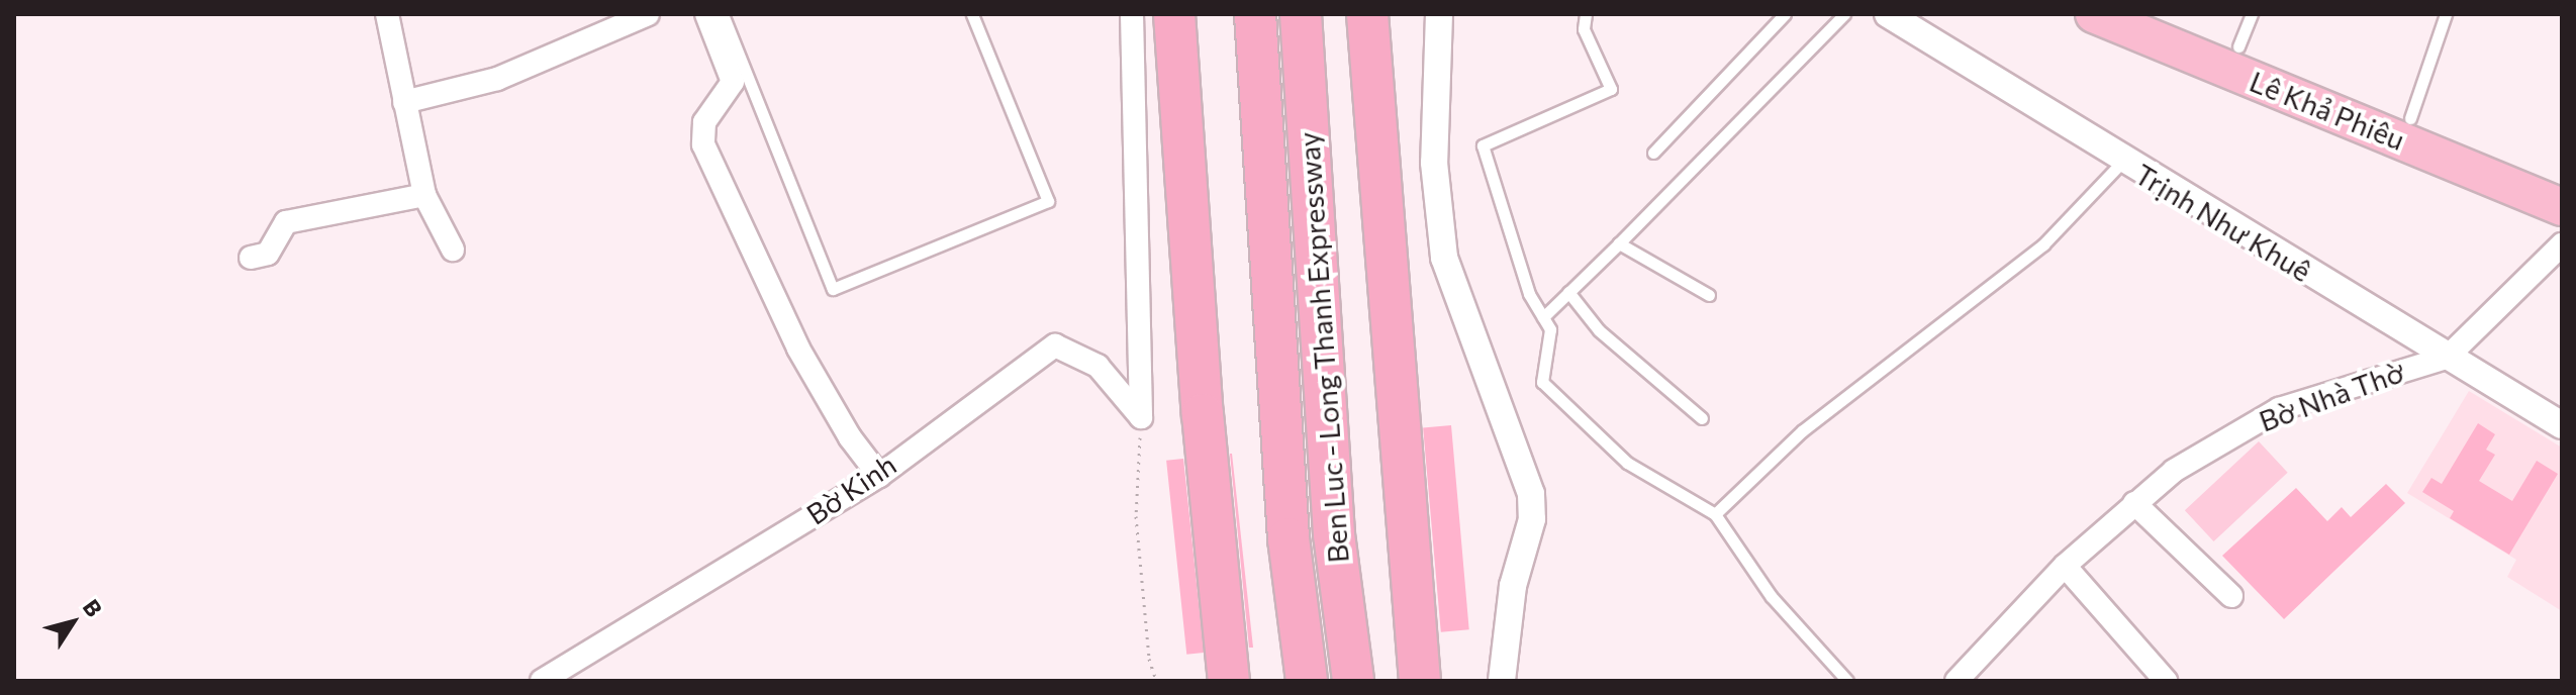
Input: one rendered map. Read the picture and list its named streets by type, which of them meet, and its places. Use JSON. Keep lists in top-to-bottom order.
{
  "streets": {
    "highway": ["Lê Khả Phiêu", "Ben Luc - Long Thanh Expressway"],
    "street": ["Trịnh Như Khuê", "Bờ Nhà Thờ", "Bờ Kinh"]
  },
  "crossings": [
    ["Trịnh Như Khuê", "Bờ Nhà Thờ"]
  ],
  "north": "top right"
}
